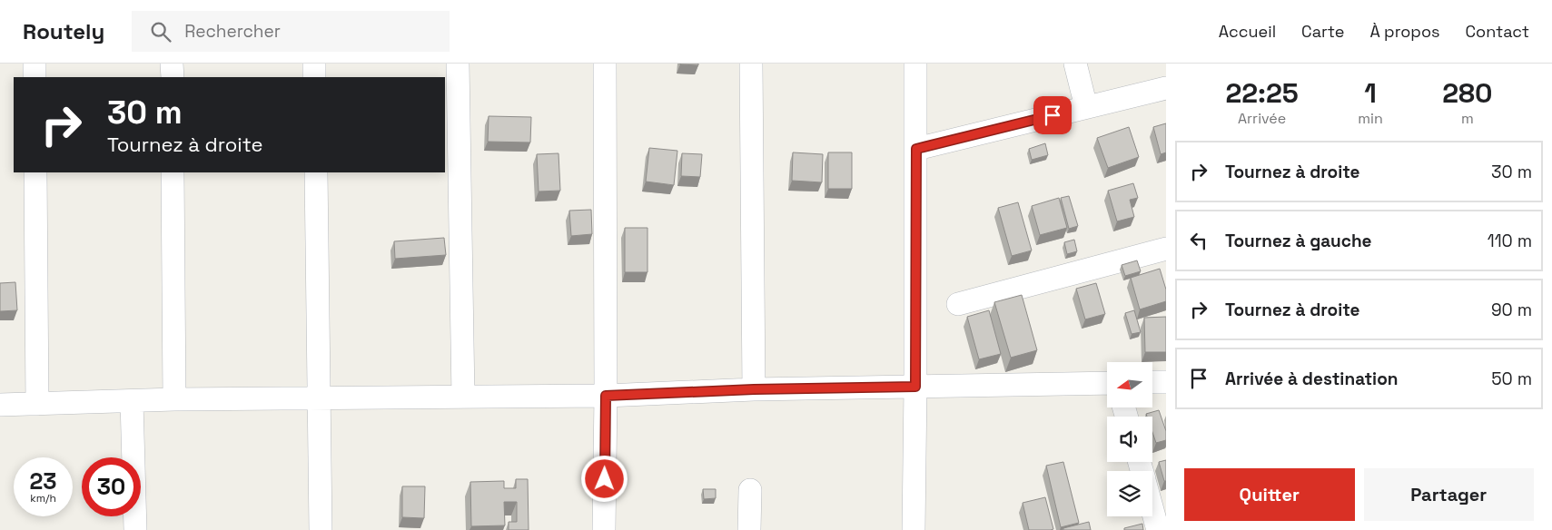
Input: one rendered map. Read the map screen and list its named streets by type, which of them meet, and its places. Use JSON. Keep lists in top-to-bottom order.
{
  "north": "left",
  "page": {
    "header": "Routely",
    "search": "Rechercher",
    "nav": [
      "Accueil",
      "Carte",
      "À propos",
      "Contact"
    ],
    "eta": [
      "22:25",
      "Arrivée",
      "1",
      "min",
      "280",
      "m"
    ],
    "turn": ["30 m", "Tournez à droite"],
    "list": [
      {
        "name": "Tournez à droite",
        "value": "30 m"
      },
      {
        "name": "Tournez à gauche",
        "value": "110 m"
      },
      {
        "name": "Tournez à droite",
        "value": "90 m"
      },
      {
        "name": "Arrivée à destination",
        "value": "50 m"
      }
    ],
    "speed": "23 km/h",
    "limit": "30",
    "buttons": ["Quitter", "Partager"]
  }
}
